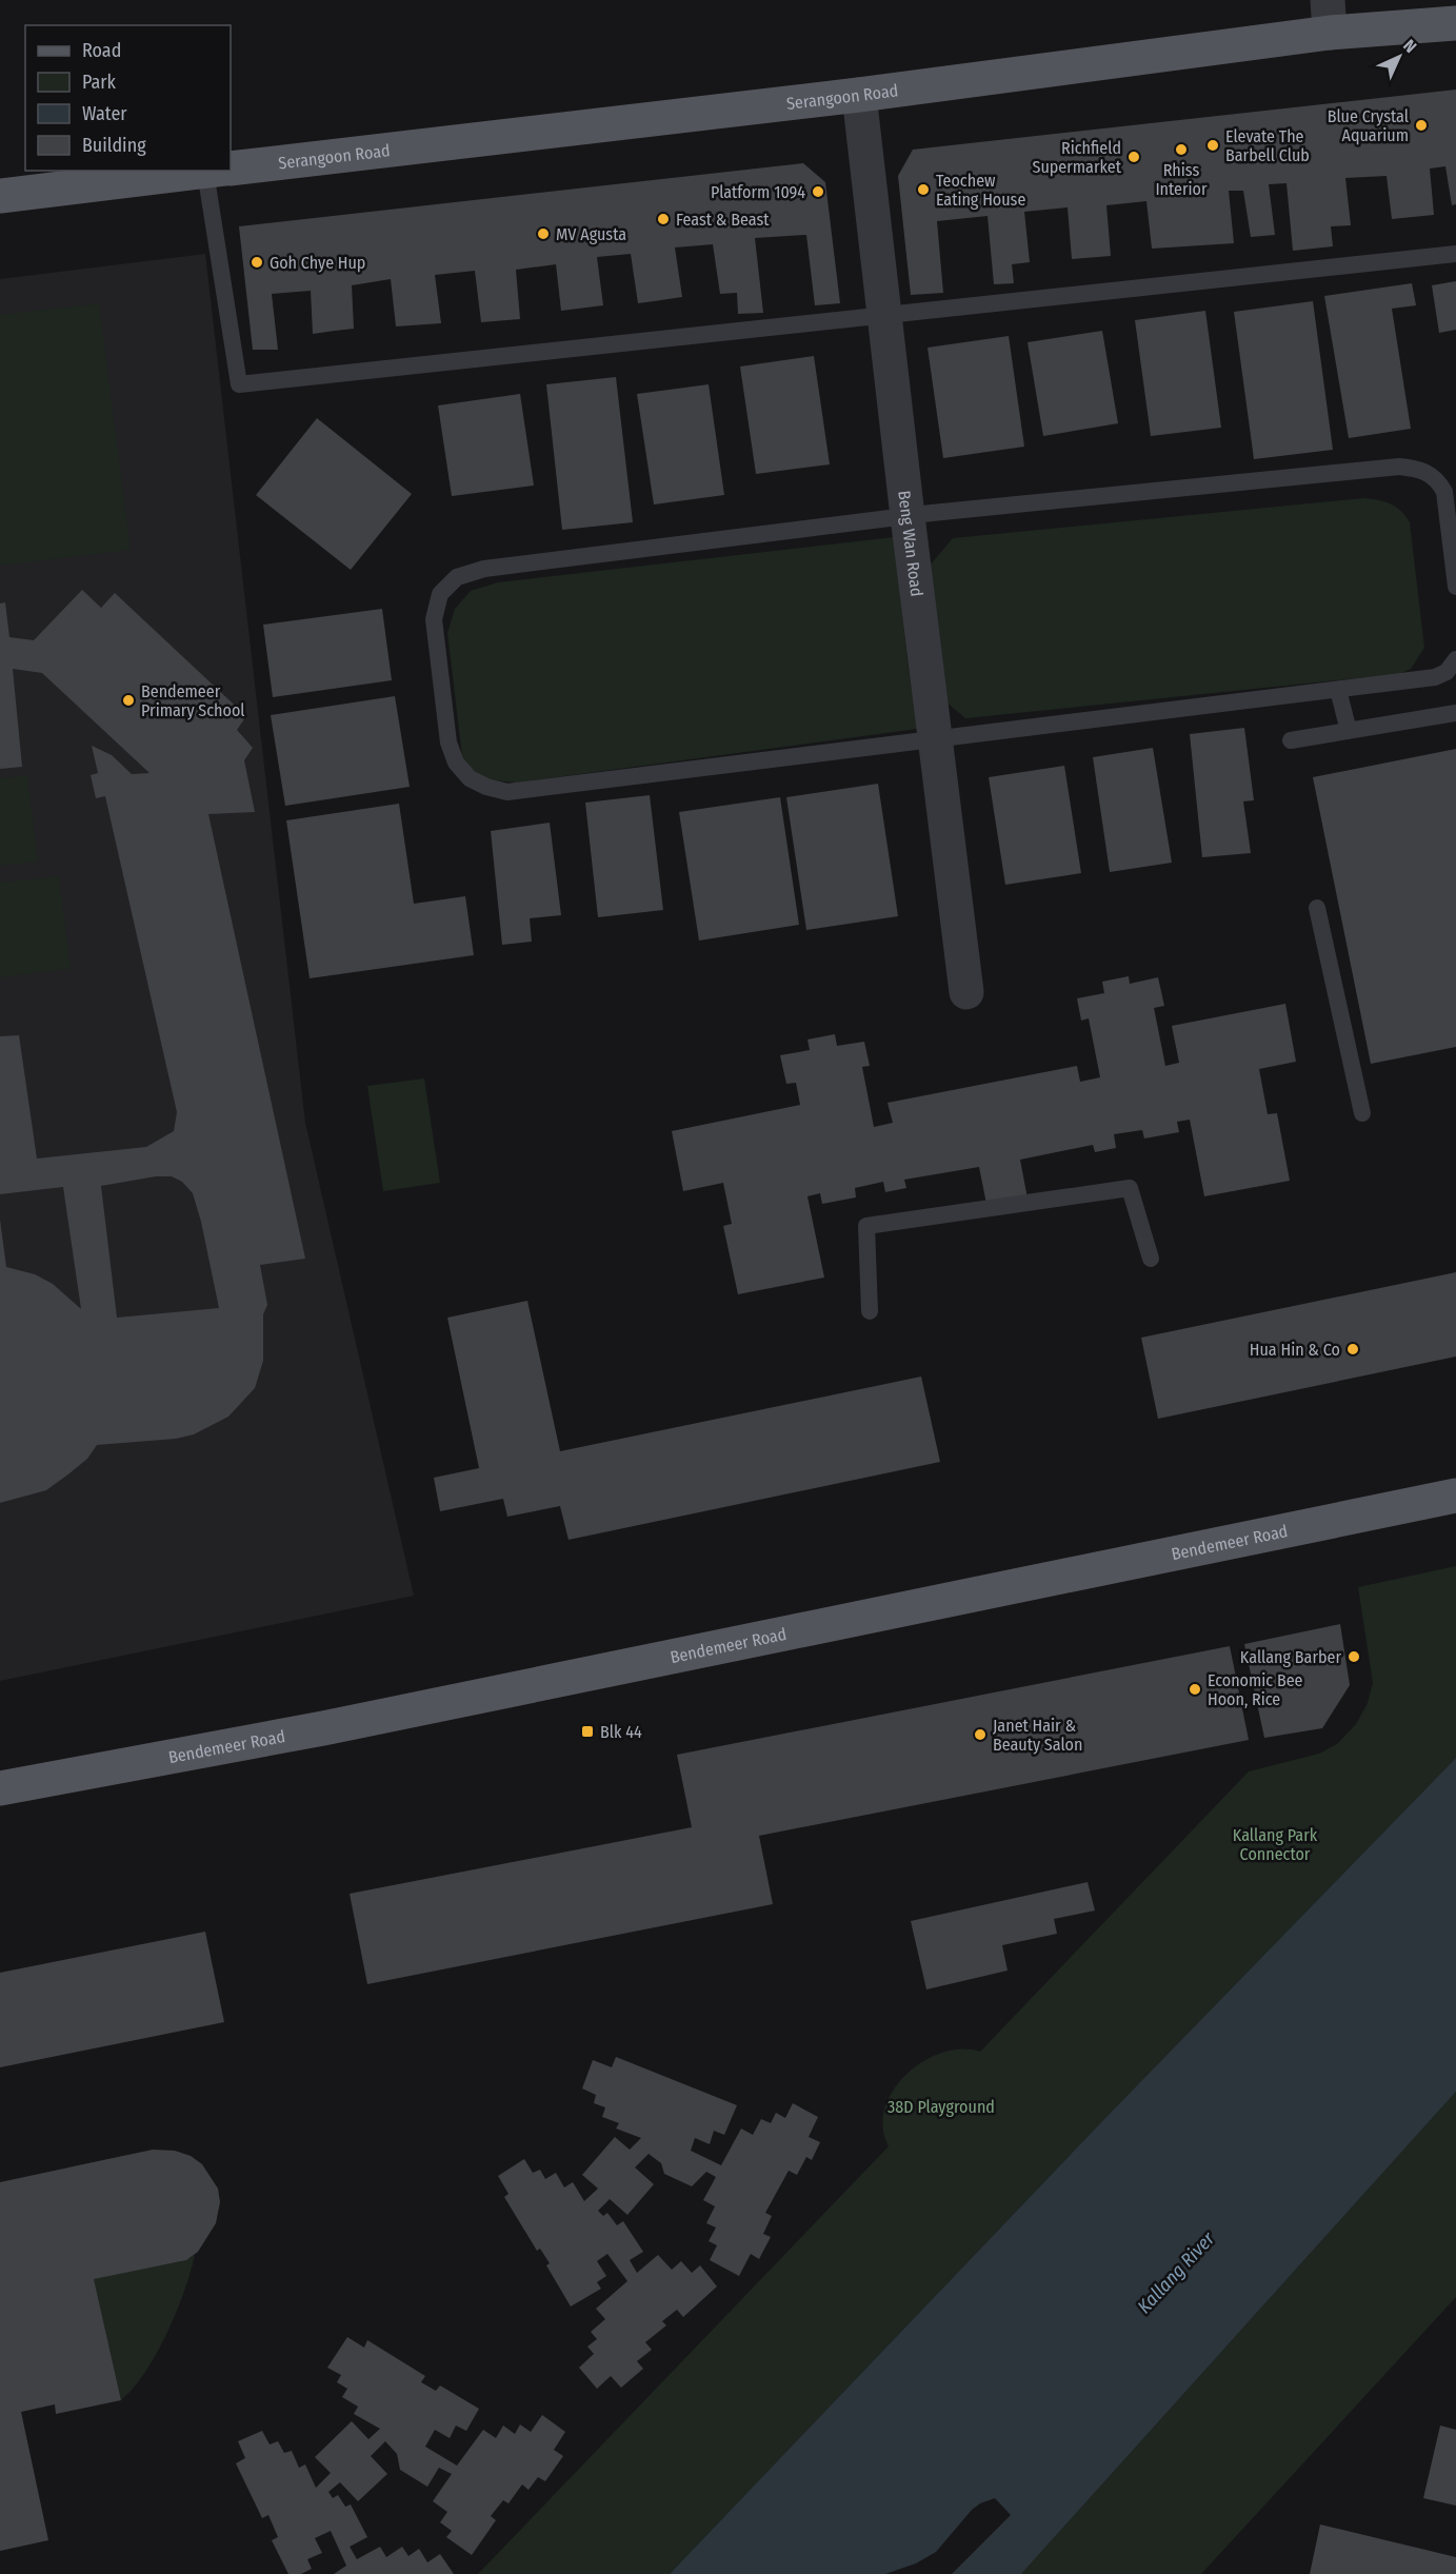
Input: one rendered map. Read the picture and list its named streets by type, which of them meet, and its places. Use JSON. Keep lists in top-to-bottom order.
{
  "streets": {
    "main road": ["Serangoon Road", "Bendemeer Road"],
    "street": ["Beng Wan Road"]
  },
  "crossings": [
    ["Serangoon Road", "Beng Wan Road"]
  ],
  "water": ["Kallang River"],
  "parks": ["Kallang Park Connector", "38D Playground"],
  "places": {
    "other": [
      "Blue Crystal Aquarium",
      "Elevate The Barbell Club",
      "Rhiss Interior",
      "Richfield Supermarket",
      "Teochew Eating House",
      "Platform 1094",
      "Feast & Beast",
      "MV Agusta",
      "Goh Chye Hup",
      "Bendemeer Primary School",
      "Hua Hin & Co",
      "Kallang Barber",
      "Economic Bee Hoon, Rice",
      "Janet Hair & Beauty Salon"
    ],
    "transit": ["Blk 44"]
  },
  "legend": [
    "Road",
    "Park",
    "Water",
    "Building"
  ],
  "north": "top right"
}
